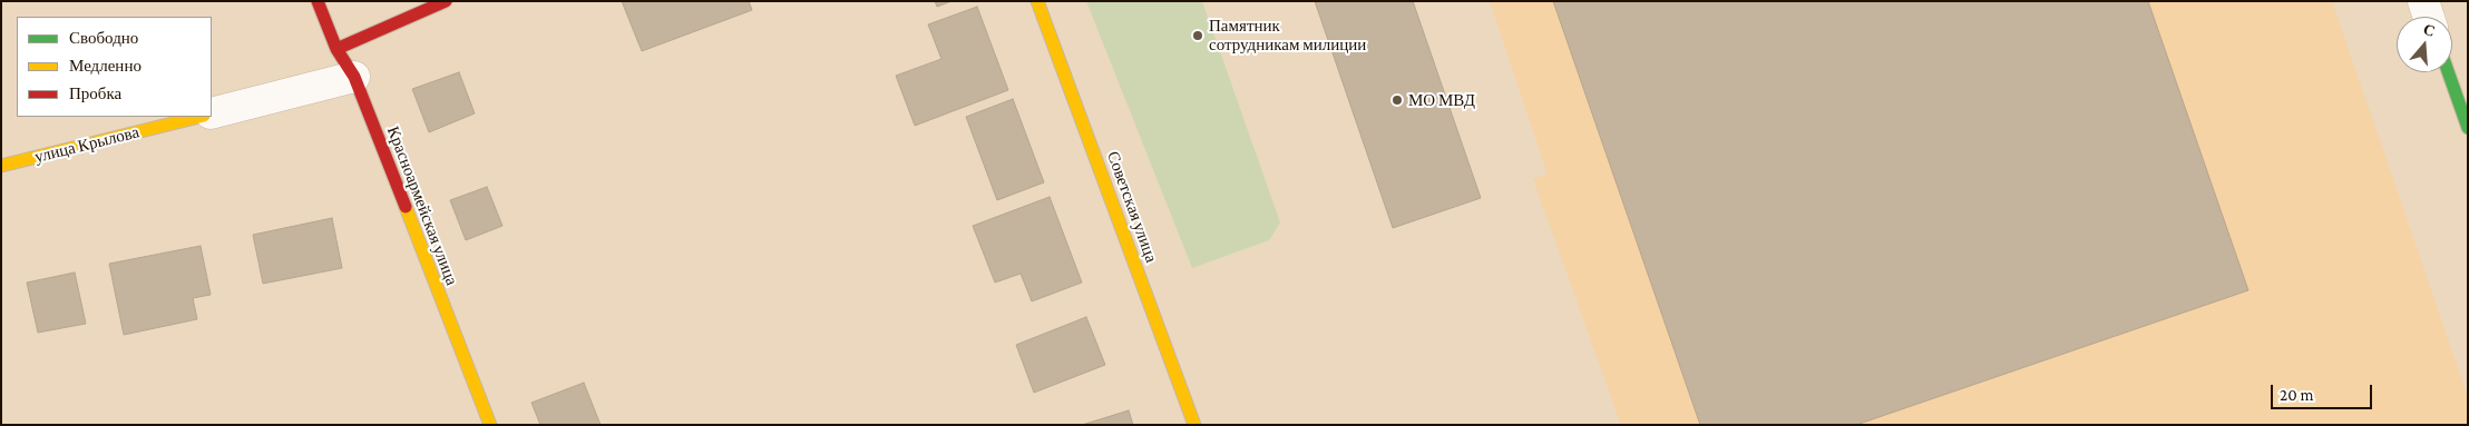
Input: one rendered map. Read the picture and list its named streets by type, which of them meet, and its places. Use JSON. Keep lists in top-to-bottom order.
{
  "streets": {
    "street": ["улица Крылова", "Красноармейская улица", "Советская улица"]
  },
  "places": ["Памятник сотрудникам милиции", "МО МВД"],
  "legend": ["Свободно", "Медленно", "Пробка"],
  "scale_bar": "20 m",
  "north": "top"
}
